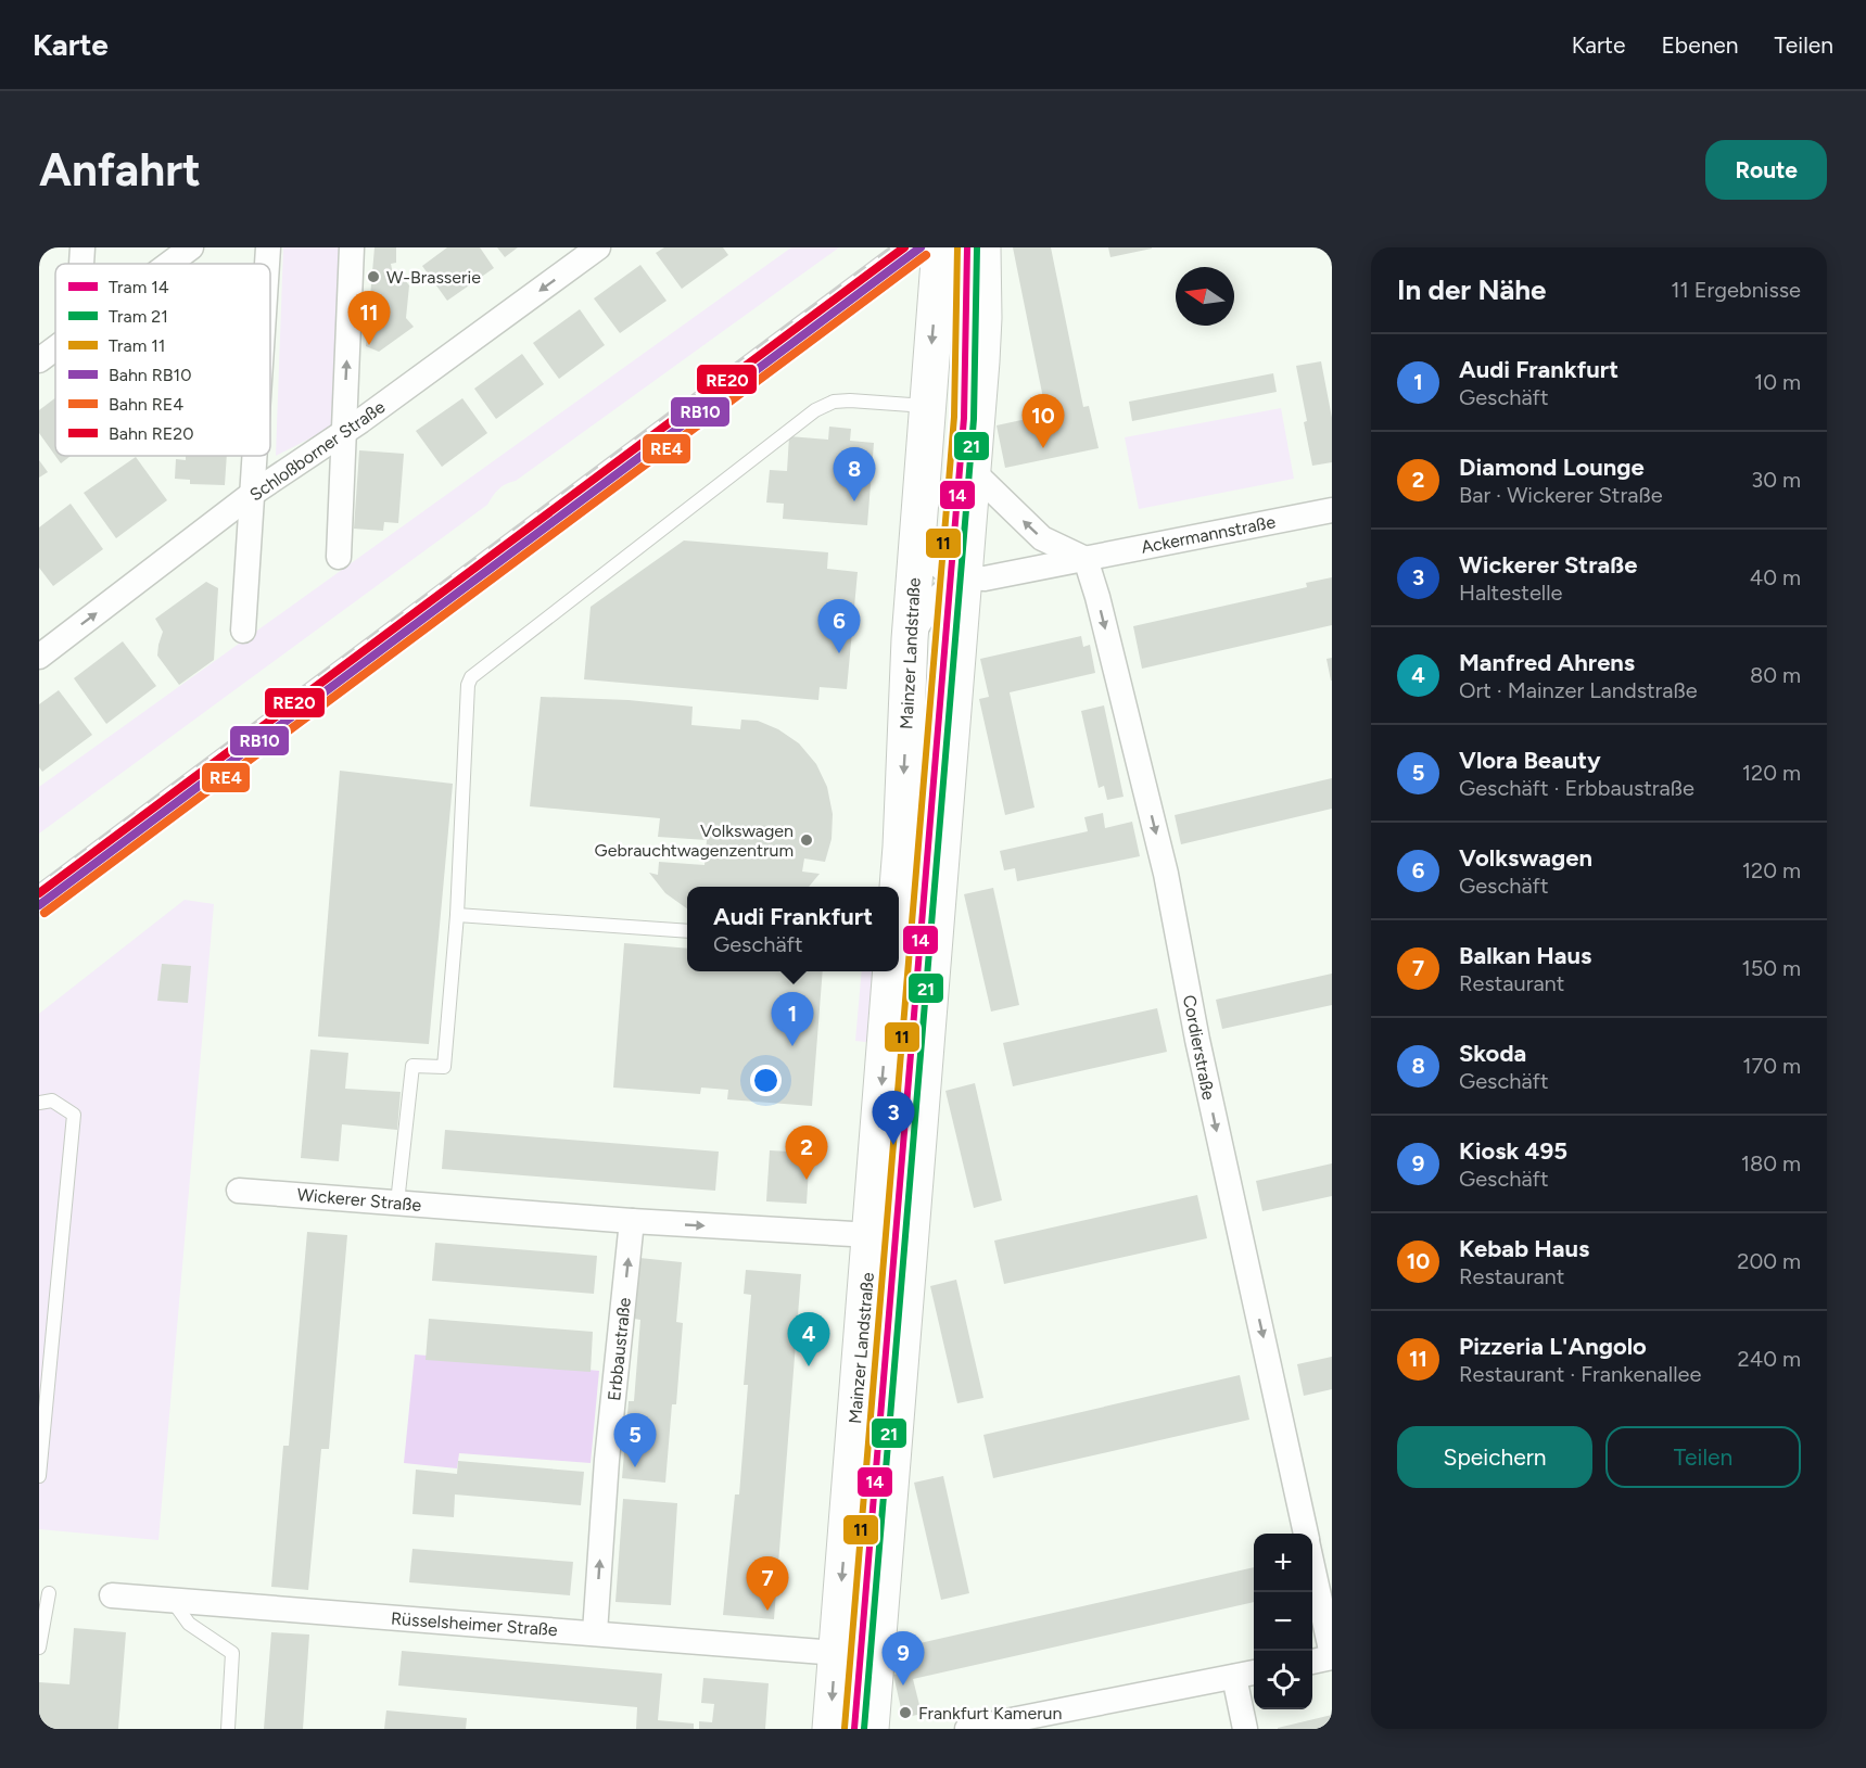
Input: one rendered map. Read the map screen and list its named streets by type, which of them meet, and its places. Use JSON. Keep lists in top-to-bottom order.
{
  "streets": {
    "main road": ["Mainzer Landstraße"],
    "street": [
      "Schloßborner Straße",
      "Ackermannstraße",
      "Cordierstraße",
      "Wickerer Straße",
      "Erbbaustraße",
      "Rüsselsheimer Straße"
    ]
  },
  "crossings": [
    ["Ackermannstraße", "Mainzer Landstraße"],
    ["Ackermannstraße", "Cordierstraße"],
    ["Mainzer Landstraße", "Wickerer Straße"],
    ["Mainzer Landstraße", "Rüsselsheimer Straße"],
    ["Wickerer Straße", "Erbbaustraße"],
    ["Erbbaustraße", "Rüsselsheimer Straße"]
  ],
  "one_way": ["Cordierstraße", "Wickerer Straße", "Erbbaustraße"],
  "places": ["W-Brasserie", "Volkswagen Gebrauchtwagenzentrum", "Frankfurt Kamerun"],
  "lines": [
    "tram line 14",
    "tram line 21",
    "tram line 11",
    "rail line RB10",
    "rail line RE20",
    "rail line RE4"
  ],
  "legend": [
    "Tram 14",
    "Tram 21",
    "Tram 11",
    "Bahn RB10",
    "Bahn RE4",
    "Bahn RE20"
  ],
  "north": "left",
  "page": {
    "header": "Karte",
    "nav": ["Karte", "Ebenen", "Teilen"],
    "buttons": [
      "Route",
      ["Speichern", "Teilen"]
    ],
    "title": "Anfahrt",
    "heading": ["In der Nähe", "11 Ergebnisse"],
    "pins": [
      "11",
      "10",
      "8",
      "6",
      "1",
      "3",
      "2",
      "4",
      "5",
      "7",
      "9"
    ],
    "list": [
      {
        "mark": "1",
        "name": "Audi Frankfurt",
        "note": "Geschäft",
        "value": "10 m"
      },
      {
        "mark": "2",
        "name": "Diamond Lounge",
        "note": "Bar · Wickerer Straße",
        "value": "30 m"
      },
      {
        "mark": "3",
        "name": "Wickerer Straße",
        "note": "Haltestelle",
        "value": "40 m"
      },
      {
        "mark": "4",
        "name": "Manfred Ahrens",
        "note": "Ort · Mainzer Landstraße",
        "value": "80 m"
      },
      {
        "mark": "5",
        "name": "Vlora Beauty",
        "note": "Geschäft · Erbbaustraße",
        "value": "120 m"
      },
      {
        "mark": "6",
        "name": "Volkswagen",
        "note": "Geschäft",
        "value": "120 m"
      },
      {
        "mark": "7",
        "name": "Balkan Haus",
        "note": "Restaurant",
        "value": "150 m"
      },
      {
        "mark": "8",
        "name": "Skoda",
        "note": "Geschäft",
        "value": "170 m"
      },
      {
        "mark": "9",
        "name": "Kiosk 495",
        "note": "Geschäft",
        "value": "180 m"
      },
      {
        "mark": "10",
        "name": "Kebab Haus",
        "note": "Restaurant",
        "value": "200 m"
      },
      {
        "mark": "11",
        "name": "Pizzeria L'Angolo",
        "note": "Restaurant · Frankenallee",
        "value": "240 m"
      }
    ],
    "popup": ["Audi Frankfurt", "Geschäft"],
    "map_buttons": ["+", "−"]
  }
}
